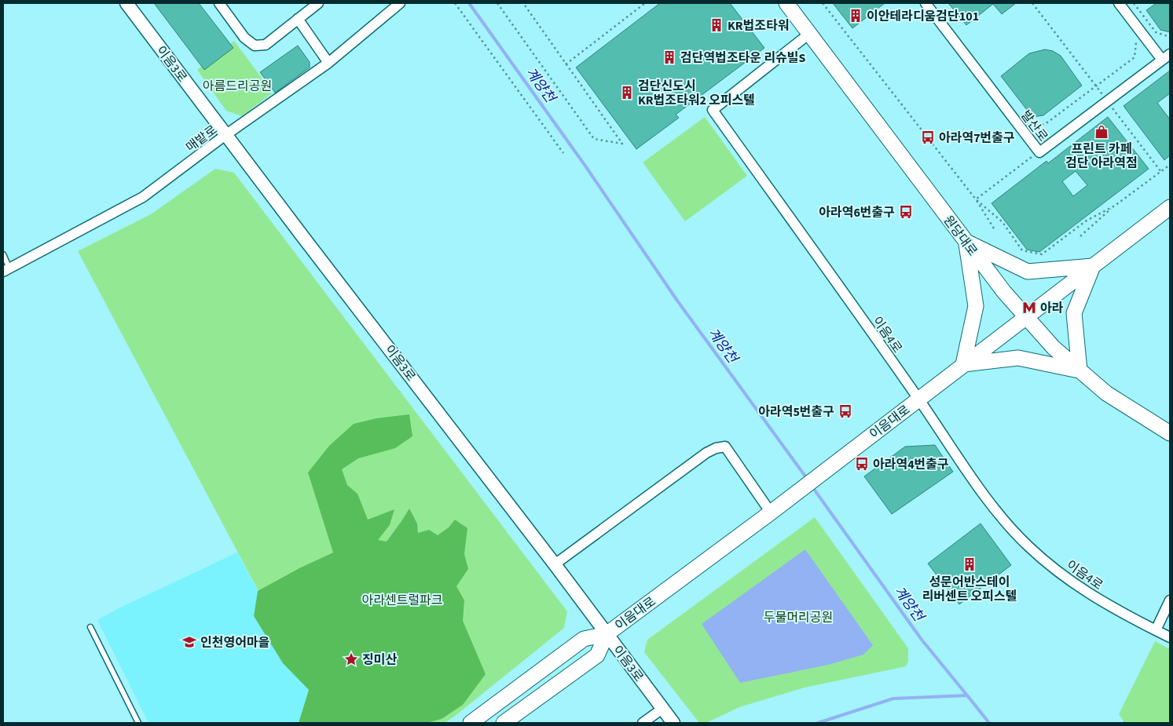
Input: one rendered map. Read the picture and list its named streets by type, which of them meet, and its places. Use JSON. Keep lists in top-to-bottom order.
{
  "streets": {
    "main road": ["원당대로", "이음대로"],
    "street": [
      "이음3로",
      "발산로",
      "매밭로",
      "이음4로"
    ]
  },
  "crossings": [
    ["이음3로", "매밭로"],
    ["이음3로", "이음대로"],
    ["원당대로", "이음4로"],
    ["원당대로", "이음대로"],
    ["이음4로", "이음대로"]
  ],
  "water": ["계양천"],
  "parks": ["아름드리공원", "아라센트럴파크", "두물머리공원"],
  "places": {
    "building": [
      "이안테라디움검단101",
      "KR법조타워",
      "검단역법조타운 리슈빌S",
      "검단신도시 KR법조타워2 오피스텔",
      "성문어반스테이 리버센트 오피스텔"
    ],
    "shop": ["프린트 카페 검단 아라역점"],
    "bus stop": [
      "아라역7번출구",
      "아라역6번출구",
      "아라역5번출구",
      "아라역4번출구"
    ],
    "metro station": ["아라"],
    "school or university": ["인천영어마을"],
    "place": ["징미산"]
  }
}
